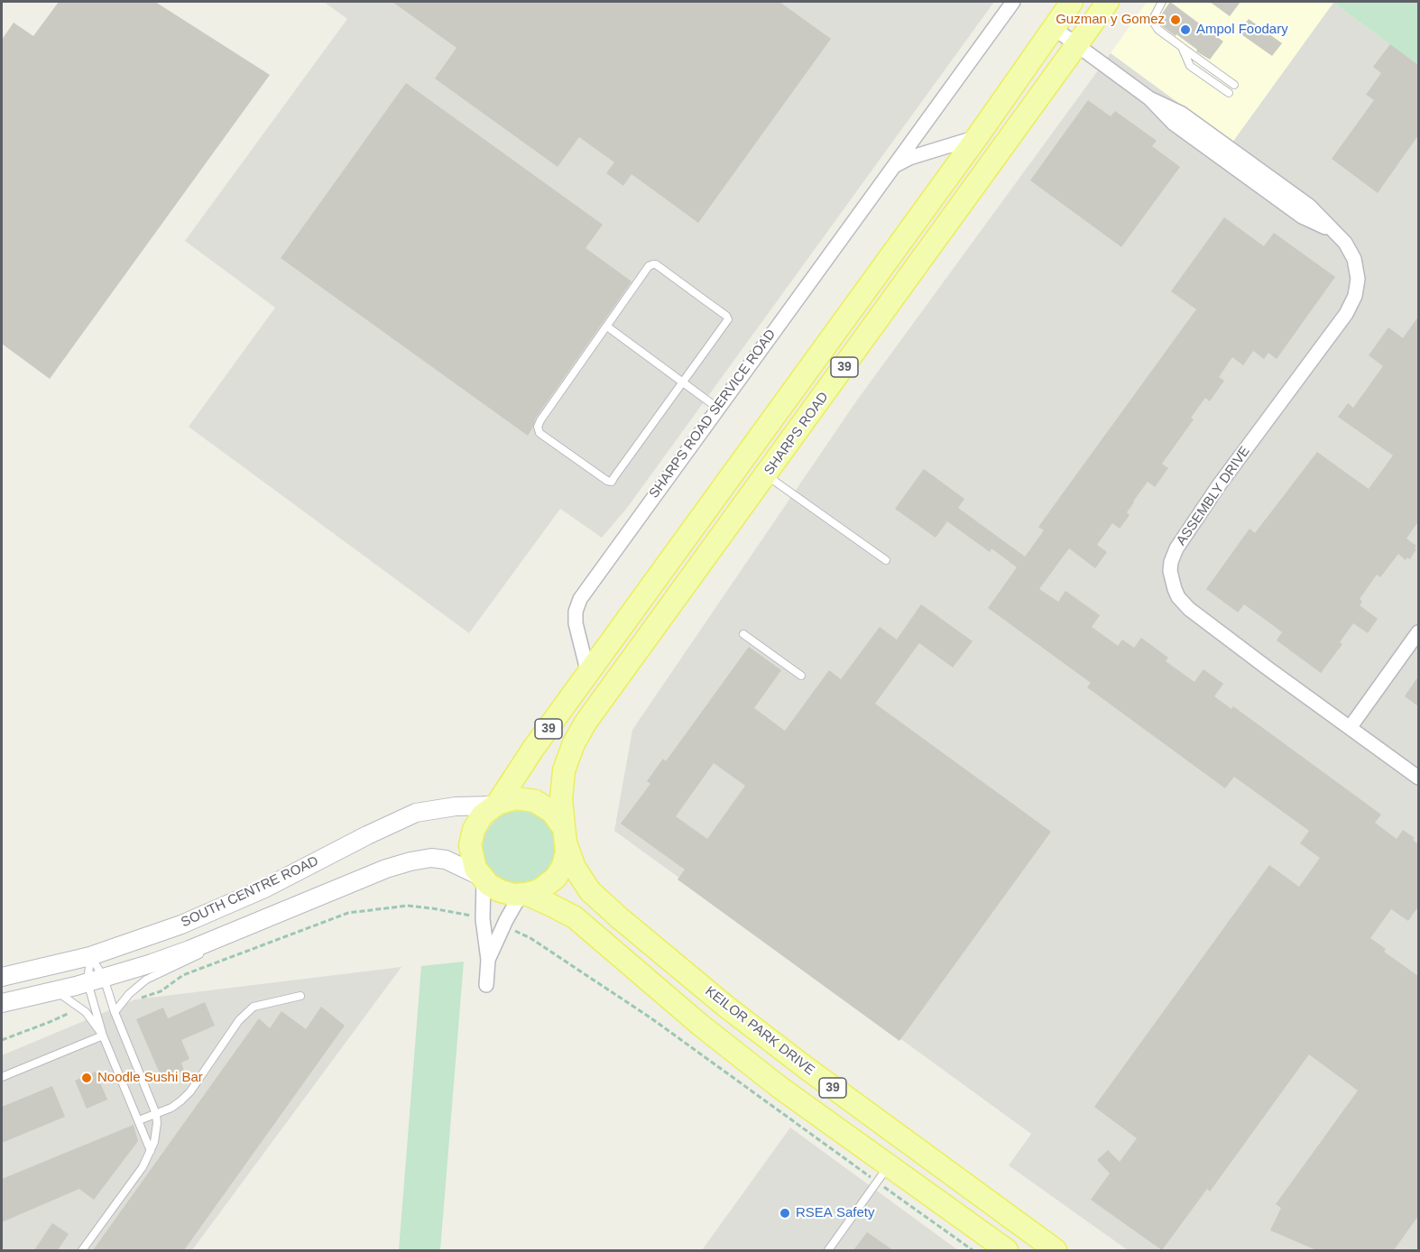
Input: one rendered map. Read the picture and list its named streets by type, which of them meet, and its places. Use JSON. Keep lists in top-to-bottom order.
{
  "streets": {
    "main road": ["39", "SHARPS ROAD", "KEILOR PARK DRIVE"],
    "street": ["SHARPS ROAD SERVICE ROAD", "ASSEMBLY DRIVE", "SOUTH CENTRE ROAD"]
  },
  "crossings": [
    ["39", "SHARPS ROAD"],
    ["39", "SOUTH CENTRE ROAD"],
    ["39", "KEILOR PARK DRIVE"],
    ["SHARPS ROAD SERVICE ROAD", "SHARPS ROAD"],
    ["SHARPS ROAD", "ASSEMBLY DRIVE"],
    ["SHARPS ROAD", "SOUTH CENTRE ROAD"],
    ["SHARPS ROAD", "KEILOR PARK DRIVE"],
    ["SOUTH CENTRE ROAD", "KEILOR PARK DRIVE"]
  ],
  "places": [
    "Guzman y Gomez",
    "Ampol Foodary",
    "Noodle Sushi Bar",
    "RSEA Safety"
  ]
}
